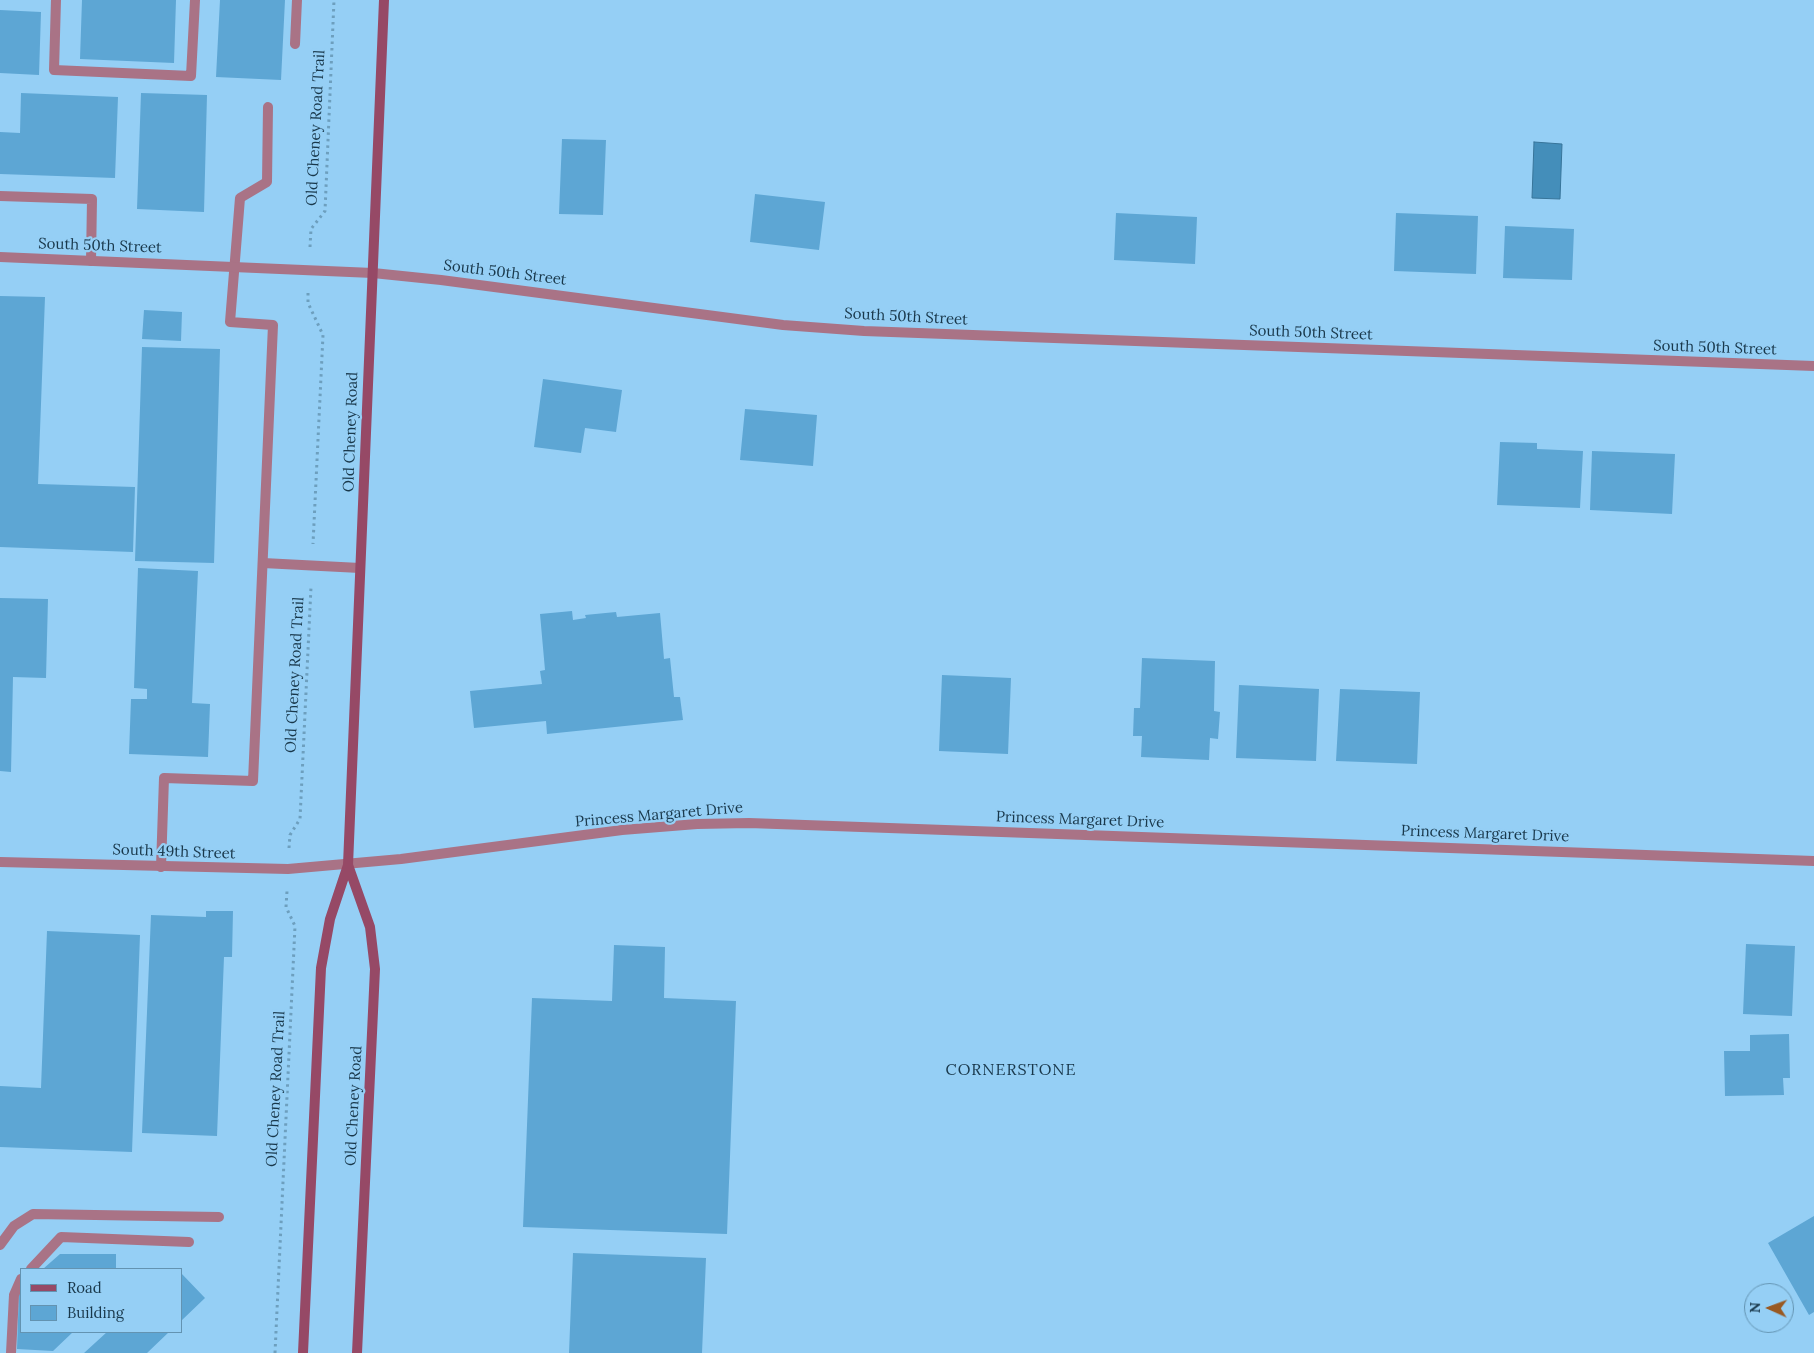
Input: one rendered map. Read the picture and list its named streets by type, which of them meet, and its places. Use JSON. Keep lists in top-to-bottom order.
{
  "streets": {
    "main road": ["Old Cheney Road"],
    "street": ["South 50th Street", "Princess Margaret Drive", "South 49th Street"],
    "path": ["Old Cheney Road Trail"]
  },
  "crossings": [
    ["Old Cheney Road Trail", "South 50th Street"],
    ["Old Cheney Road Trail", "South 49th Street"],
    ["South 50th Street", "Old Cheney Road"],
    ["Old Cheney Road", "Princess Margaret Drive"],
    ["Old Cheney Road", "South 49th Street"],
    ["Princess Margaret Drive", "South 49th Street"]
  ],
  "districts": ["CORNERSTONE"],
  "legend": ["Road", "Building"],
  "north": "left"
}
